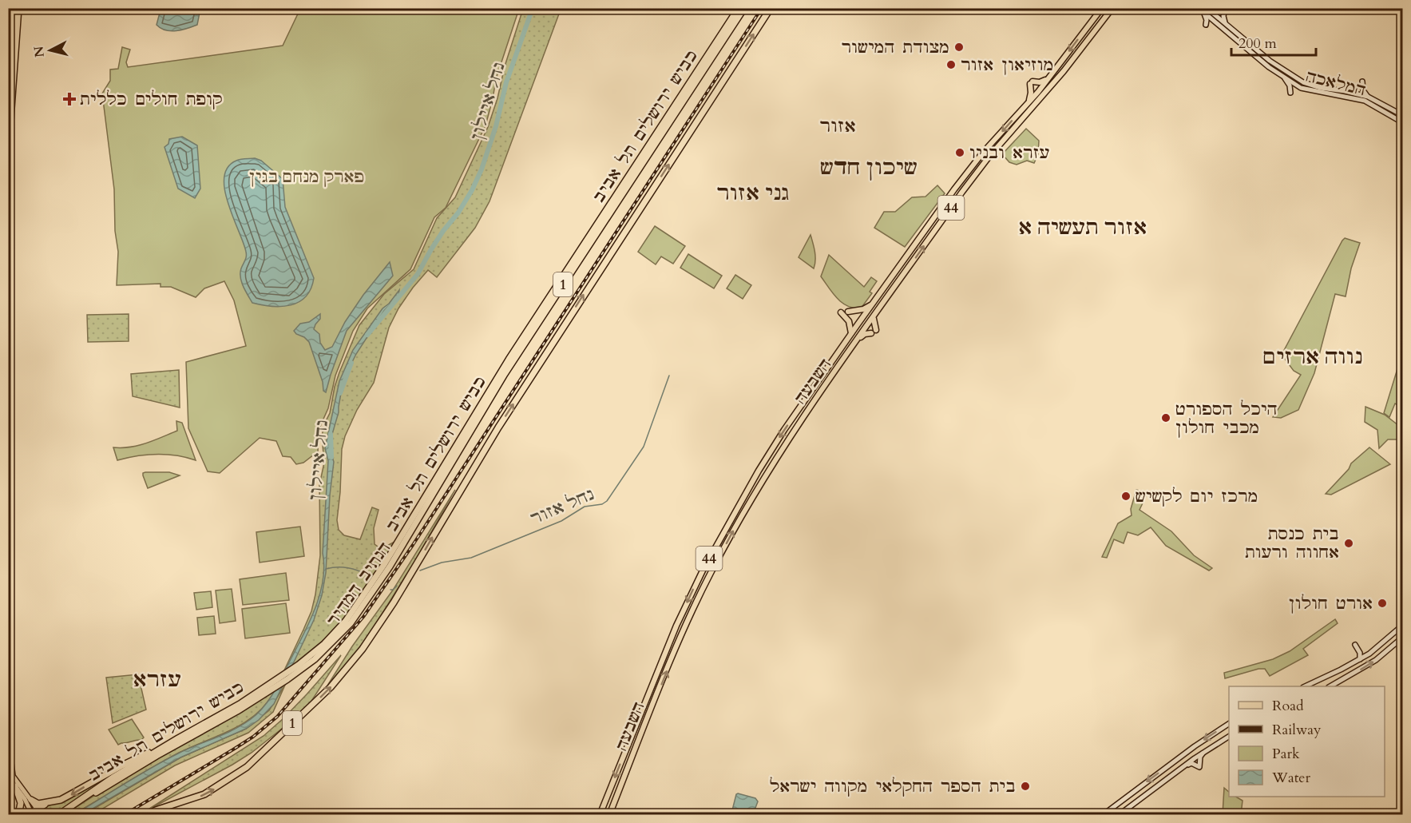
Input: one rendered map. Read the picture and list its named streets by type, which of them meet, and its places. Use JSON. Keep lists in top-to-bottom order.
{
  "streets": {
    "highway": [
      "כביש ירושלים תל אביב",
      "44",
      "1",
      "השבעה",
      "הנתיב המהיר"
    ],
    "main road": ["המלאכה"]
  },
  "crossings": [
    ["כביש ירושלים תל אביב", "הנתיב המהיר"]
  ],
  "districts": [
    "אזור",
    "שיכון חדש",
    "גני אזור",
    "אזור תעשיה א",
    "נווה ארזים",
    "עזרא"
  ],
  "water": ["נחל איילון", "נחל אזור"],
  "parks": ["פארק מנחם בגין"],
  "places": {
    "other": [
      "מצודת המישור",
      "מוזיאון אזור",
      "עזרא ובניו",
      "היכל הספורט מכבי חולון",
      "מרכז יום לקשיש",
      "בית כנסת אחווה ורעות",
      "אורט חולון",
      "בית הספר החקלאי מקווה ישראל"
    ],
    "health": ["קופת חולים כללית"]
  },
  "legend": [
    "Road",
    "Railway",
    "Park",
    "Water"
  ],
  "scale_bar": "200 m",
  "north": "left"
}
